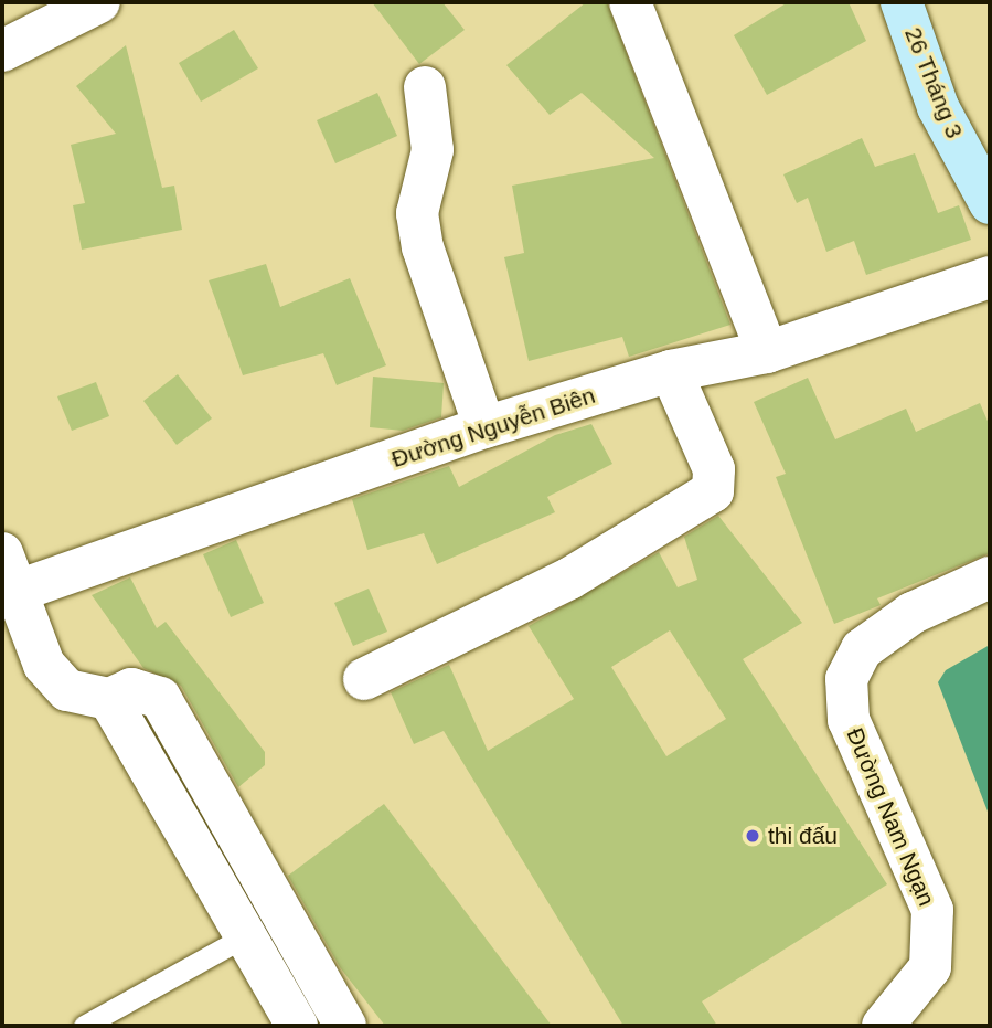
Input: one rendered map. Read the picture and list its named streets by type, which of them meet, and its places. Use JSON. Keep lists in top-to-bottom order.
{
  "streets": {
    "street": ["26 Tháng 3", "Đường Nguyễn Biên", "Đường Nam Ngạn"]
  },
  "places": ["thi đấu"]
}
